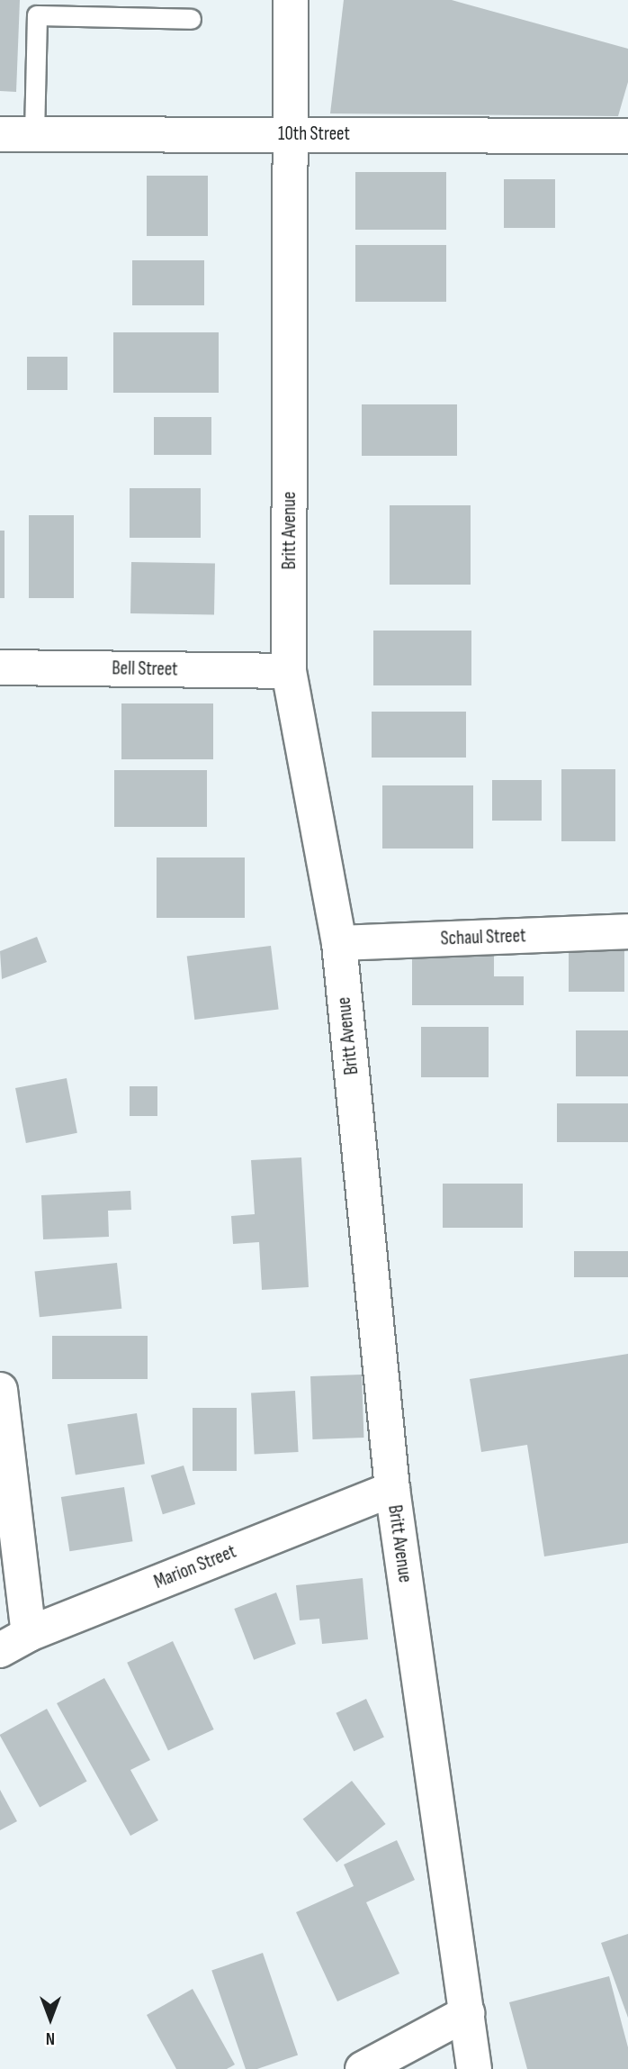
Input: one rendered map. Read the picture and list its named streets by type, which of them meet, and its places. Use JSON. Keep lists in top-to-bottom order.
{
  "streets": {
    "street": [
      "10th Street",
      "Britt Avenue",
      "Bell Street",
      "Schaul Street",
      "Marion Street"
    ]
  },
  "crossings": [
    ["10th Street", "Britt Avenue"],
    ["Britt Avenue", "Bell Street"],
    ["Britt Avenue", "Schaul Street"],
    ["Britt Avenue", "Marion Street"]
  ],
  "north": "bottom"
}
